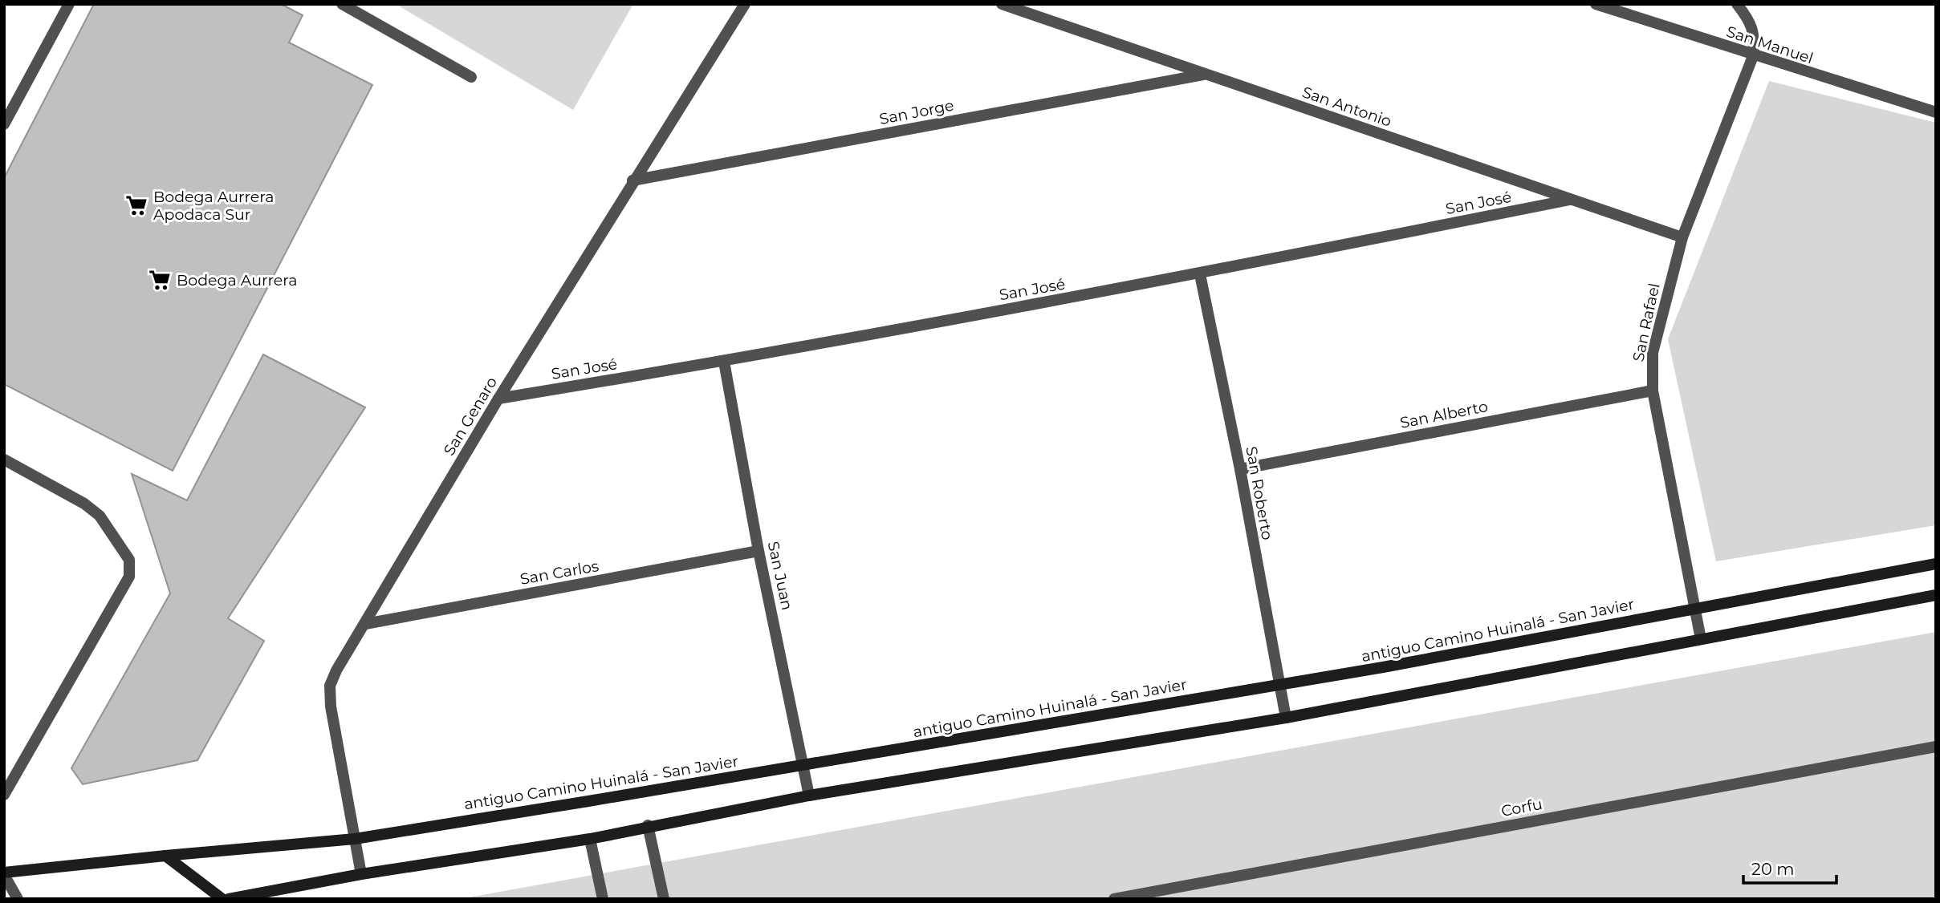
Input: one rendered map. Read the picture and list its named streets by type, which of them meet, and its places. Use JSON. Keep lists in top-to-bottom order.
{
  "streets": {
    "main road": ["antiguo Camino Huinalá - San Javier"],
    "street": [
      "San Manuel",
      "San Antonio",
      "San Jorge",
      "San José",
      "San Rafael",
      "San Alberto",
      "San Genaro",
      "San Roberto",
      "San Carlos",
      "San Juan",
      "Corfu"
    ]
  },
  "crossings": [
    ["San Manuel", "San Rafael"],
    ["San Antonio", "San Jorge"],
    ["San Antonio", "San José"],
    ["San Antonio", "San Rafael"],
    ["San Jorge", "San Genaro"],
    ["San José", "San Genaro"],
    ["San José", "San Roberto"],
    ["San José", "San Juan"],
    ["San Rafael", "San Alberto"],
    ["San Rafael", "antiguo Camino Huinalá - San Javier"],
    ["San Alberto", "San Roberto"],
    ["San Genaro", "San Carlos"],
    ["San Genaro", "antiguo Camino Huinalá - San Javier"],
    ["San Roberto", "antiguo Camino Huinalá - San Javier"],
    ["San Carlos", "San Juan"],
    ["San Juan", "antiguo Camino Huinalá - San Javier"]
  ],
  "places": {
    "supermarket": ["Bodega Aurrera Apodaca Sur", "Bodega Aurrera"]
  },
  "scale_bar": "20 m"
}
